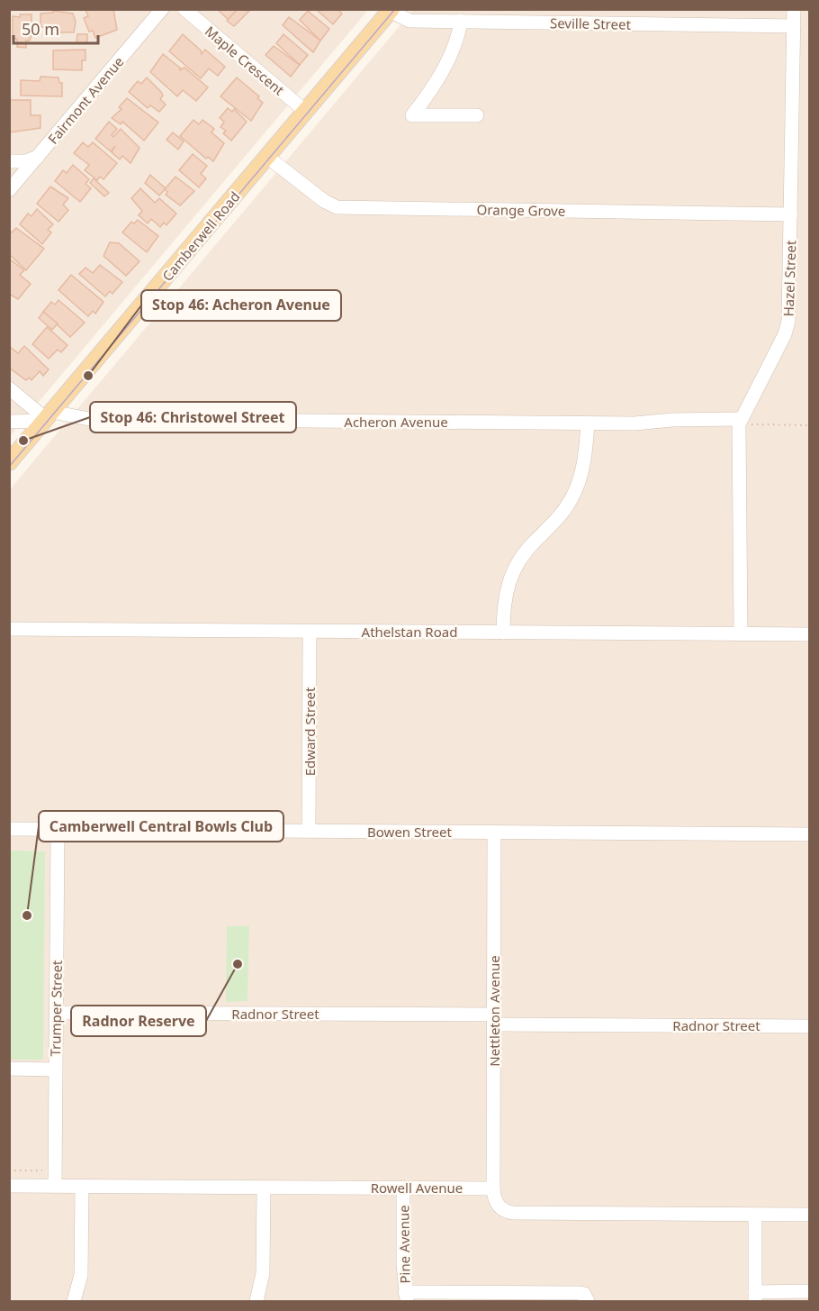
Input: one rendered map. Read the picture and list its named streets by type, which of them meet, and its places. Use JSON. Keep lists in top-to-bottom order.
{
  "streets": {
    "main road": ["Camberwell Road"],
    "street": [
      "Seville Street",
      "Maple Crescent",
      "Fairmont Avenue",
      "Orange Grove",
      "Hazel Street",
      "Acheron Avenue",
      "Athelstan Road",
      "Edward Street",
      "Bowen Street",
      "Trumper Street",
      "Nettleton Avenue",
      "Radnor Street",
      "Rowell Avenue",
      "Pine Avenue"
    ]
  },
  "crossings": [
    ["Seville Street", "Camberwell Road"],
    ["Seville Street", "Hazel Street"],
    ["Maple Crescent", "Camberwell Road"],
    ["Orange Grove", "Camberwell Road"],
    ["Orange Grove", "Hazel Street"],
    ["Camberwell Road", "Acheron Avenue"],
    ["Hazel Street", "Acheron Avenue"],
    ["Hazel Street", "Athelstan Road"],
    ["Athelstan Road", "Edward Street"],
    ["Edward Street", "Bowen Street"],
    ["Bowen Street", "Trumper Street"],
    ["Bowen Street", "Nettleton Avenue"],
    ["Trumper Street", "Radnor Street"],
    ["Trumper Street", "Rowell Avenue"],
    ["Nettleton Avenue", "Radnor Street"],
    ["Nettleton Avenue", "Rowell Avenue"],
    ["Rowell Avenue", "Pine Avenue"]
  ],
  "places": [
    "Stop 46: Acheron Avenue",
    "Stop 46: Christowel Street",
    "Camberwell Central Bowls Club",
    "Radnor Reserve"
  ],
  "scale_bar": "50 m"
}
